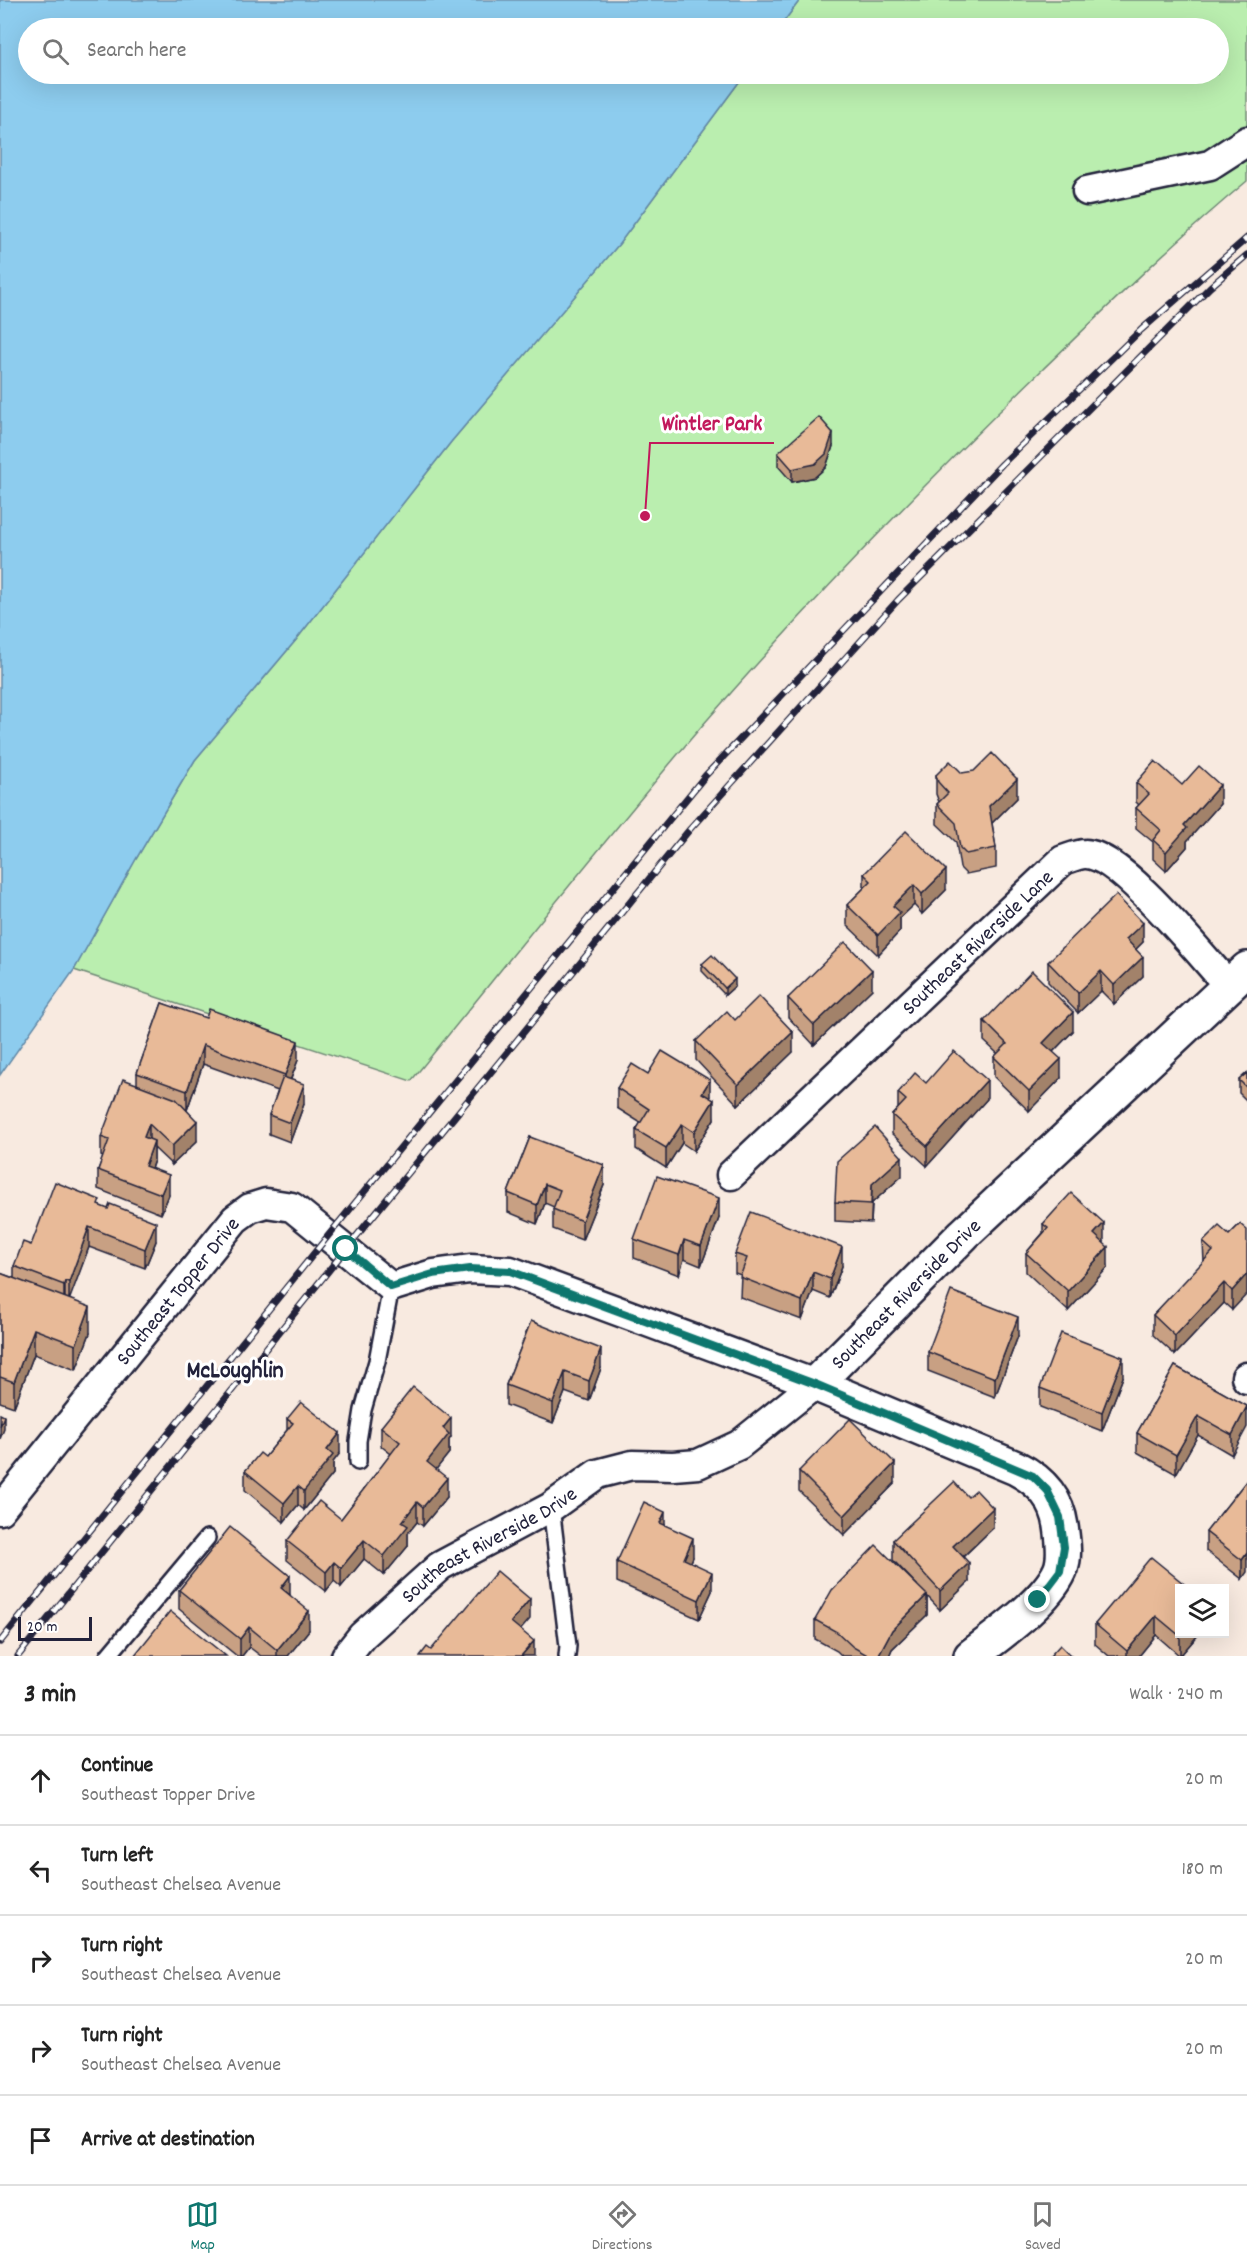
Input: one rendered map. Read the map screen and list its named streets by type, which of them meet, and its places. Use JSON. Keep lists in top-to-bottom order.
{
  "streets": {
    "street": ["Southeast Riverside Lane", "Southeast Topper Drive", "Southeast Riverside Drive"]
  },
  "crossings": [
    ["Southeast Riverside Lane", "Southeast Riverside Drive"]
  ],
  "districts": ["McLoughlin"],
  "places": ["Wintler Park"],
  "scale_bar": "20 m",
  "page": {
    "search": "Search here",
    "scale": "20 m",
    "heading": ["3 min", "Walk · 240 m"],
    "list": [
      ["Continue", "Southeast Topper Drive", "20 m"],
      ["Turn left", "Southeast Chelsea Avenue", "180 m"],
      ["Turn right", "Southeast Chelsea Avenue", "20 m"],
      ["Turn right", "Southeast Chelsea Avenue", "20 m"],
      "Arrive at destination"
    ],
    "nav": ["Map", "Directions", "Saved"]
  }
}
